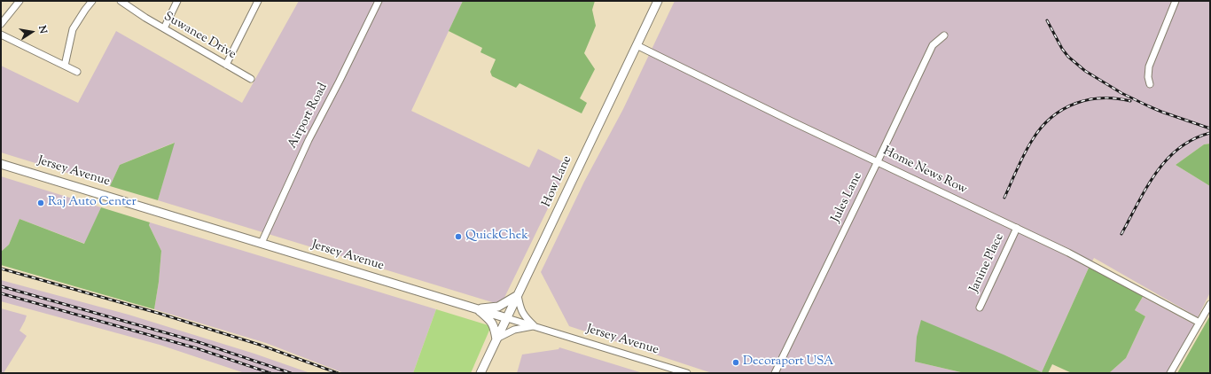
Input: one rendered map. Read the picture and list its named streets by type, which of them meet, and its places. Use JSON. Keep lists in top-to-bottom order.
{
  "streets": {
    "main road": ["Jersey Avenue", "How Lane"],
    "street": [
      "Suwanee Drive",
      "Airport Road",
      "Home News Row",
      "Jules Lane",
      "Janine Place"
    ]
  },
  "crossings": [
    ["Airport Road", "Jersey Avenue"],
    ["Home News Row", "How Lane"],
    ["Home News Row", "Jules Lane"],
    ["Home News Row", "Janine Place"],
    ["Jersey Avenue", "How Lane"]
  ],
  "places": ["Raj Auto Center", "QuickChek", "Decoraport USA"],
  "north": "right"
}
